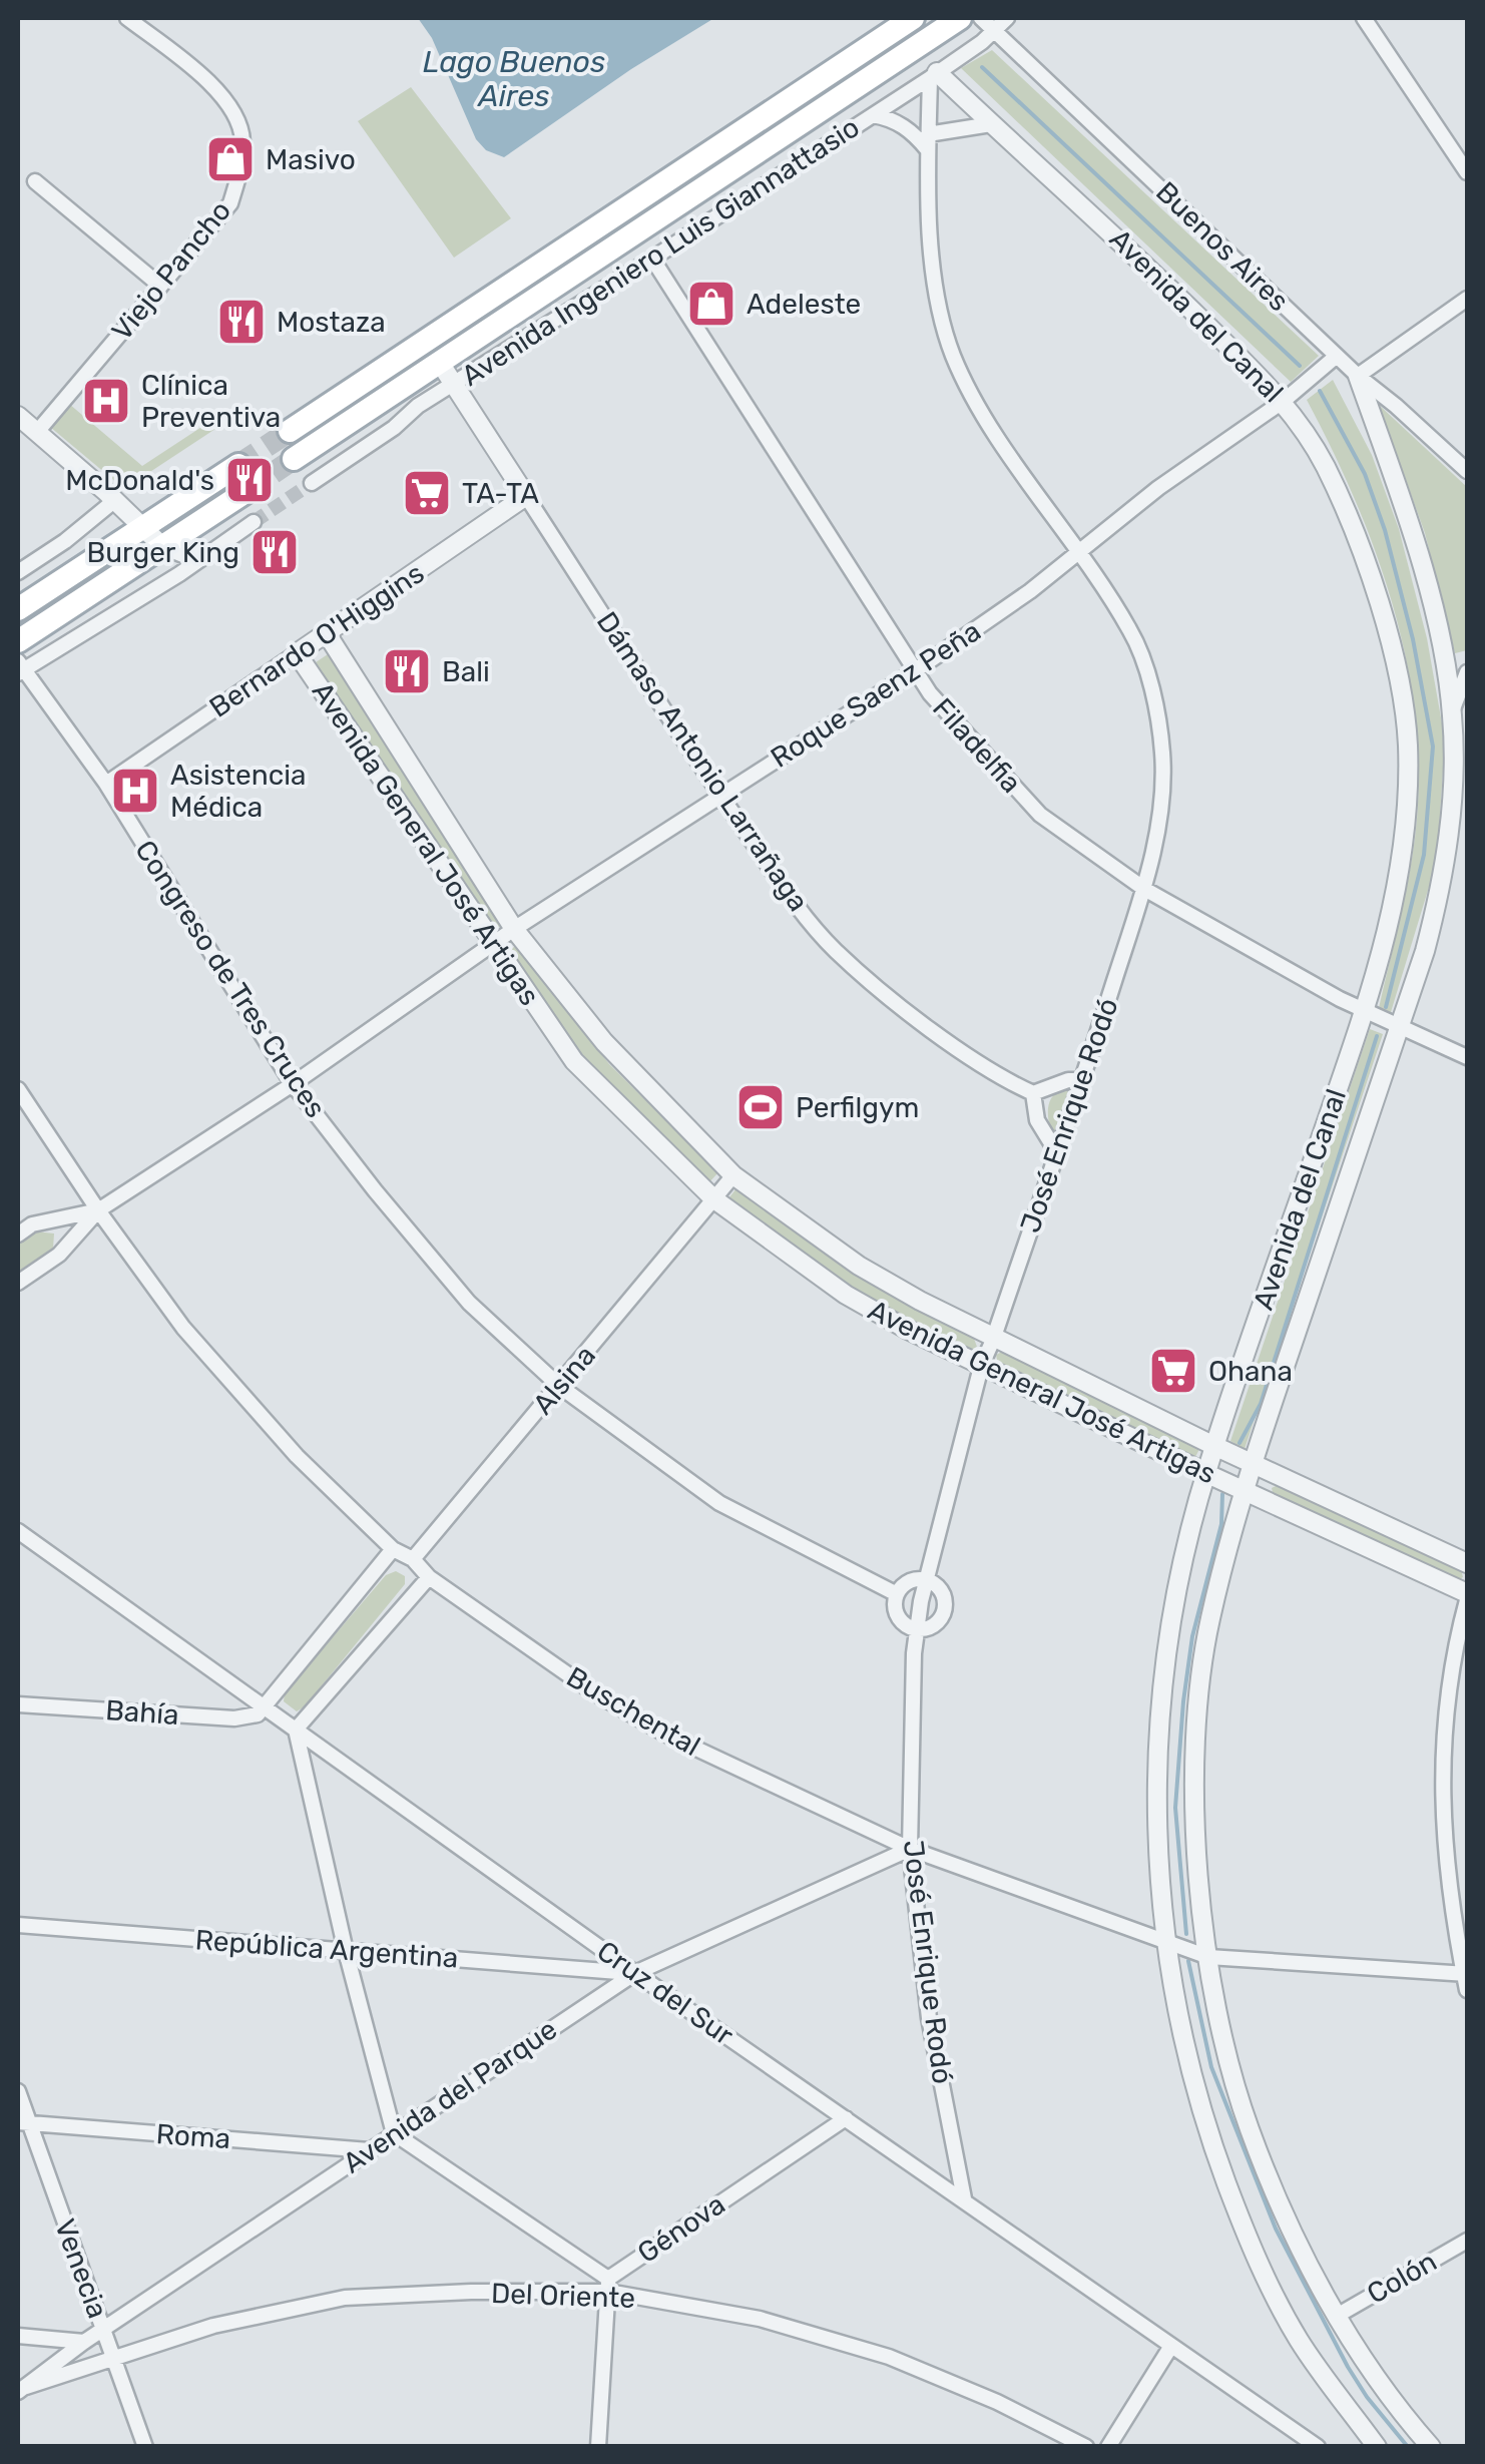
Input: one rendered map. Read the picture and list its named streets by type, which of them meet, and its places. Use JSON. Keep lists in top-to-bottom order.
{
  "streets": {
    "main road": ["Avenida Ingeniero Luis Giannattasio"],
    "street": [
      "Buenos Aires",
      "Viejo Pancho",
      "Avenida del Canal",
      "Bernardo O'Higgins",
      "Roque Saenz Peña",
      "Filadelfia",
      "Dámaso Antonio Larrañaga",
      "Avenida General José Artigas",
      "Congreso de Tres Cruces",
      "José Enrique Rodó",
      "Alsina",
      "Buschental",
      "Bahía",
      "República Argentina",
      "Cruz del Sur",
      "Avenida del Parque",
      "Roma",
      "Génova",
      "Venecia",
      "Colón",
      "Del Oriente"
    ]
  },
  "crossings": [
    ["Buenos Aires", "Avenida Ingeniero Luis Giannattasio"],
    ["Buenos Aires", "Avenida del Canal"],
    ["Buenos Aires", "Roque Saenz Peña"],
    ["Avenida Ingeniero Luis Giannattasio", "Avenida del Canal"],
    ["Avenida Ingeniero Luis Giannattasio", "Filadelfia"],
    ["Avenida Ingeniero Luis Giannattasio", "Dámaso Antonio Larrañaga"],
    ["Avenida Ingeniero Luis Giannattasio", "José Enrique Rodó"],
    ["Avenida del Canal", "Roque Saenz Peña"],
    ["Avenida del Canal", "Filadelfia"],
    ["Avenida del Canal", "Avenida General José Artigas"],
    ["Avenida del Canal", "José Enrique Rodó"],
    ["Avenida del Canal", "Buschental"],
    ["Avenida del Canal", "Colón"],
    ["Bernardo O'Higgins", "Dámaso Antonio Larrañaga"],
    ["Bernardo O'Higgins", "Avenida General José Artigas"],
    ["Bernardo O'Higgins", "Congreso de Tres Cruces"],
    ["Roque Saenz Peña", "Filadelfia"],
    ["Roque Saenz Peña", "Dámaso Antonio Larrañaga"],
    ["Roque Saenz Peña", "Avenida General José Artigas"],
    ["Roque Saenz Peña", "Congreso de Tres Cruces"],
    ["Roque Saenz Peña", "José Enrique Rodó"],
    ["Roque Saenz Peña", "Buschental"],
    ["Filadelfia", "José Enrique Rodó"],
    ["Avenida General José Artigas", "José Enrique Rodó"],
    ["Avenida General José Artigas", "Alsina"],
    ["Congreso de Tres Cruces", "Alsina"],
    ["José Enrique Rodó", "Buschental"],
    ["José Enrique Rodó", "Cruz del Sur"],
    ["José Enrique Rodó", "Avenida del Parque"],
    ["Alsina", "Buschental"],
    ["Buschental", "Avenida del Parque"],
    ["Bahía", "Cruz del Sur"],
    ["República Argentina", "Cruz del Sur"],
    ["República Argentina", "Avenida del Parque"],
    ["Cruz del Sur", "Avenida del Parque"],
    ["Cruz del Sur", "Génova"],
    ["Avenida del Parque", "Roma"],
    ["Avenida del Parque", "Venecia"],
    ["Avenida del Parque", "Del Oriente"],
    ["Roma", "Venecia"],
    ["Génova", "Del Oriente"],
    ["Venecia", "Del Oriente"]
  ],
  "water": ["Lago Buenos Aires"],
  "places": {
    "shop": ["Masivo", "Adeleste"],
    "restaurant": [
      "Mostaza",
      "McDonald's",
      "Burger King",
      "Bali"
    ],
    "hospital": ["Clínica Preventiva", "Asistencia Médica"],
    "supermarket": ["TA-TA", "Ohana"],
    "sports": ["Perfilgym"]
  }
}
